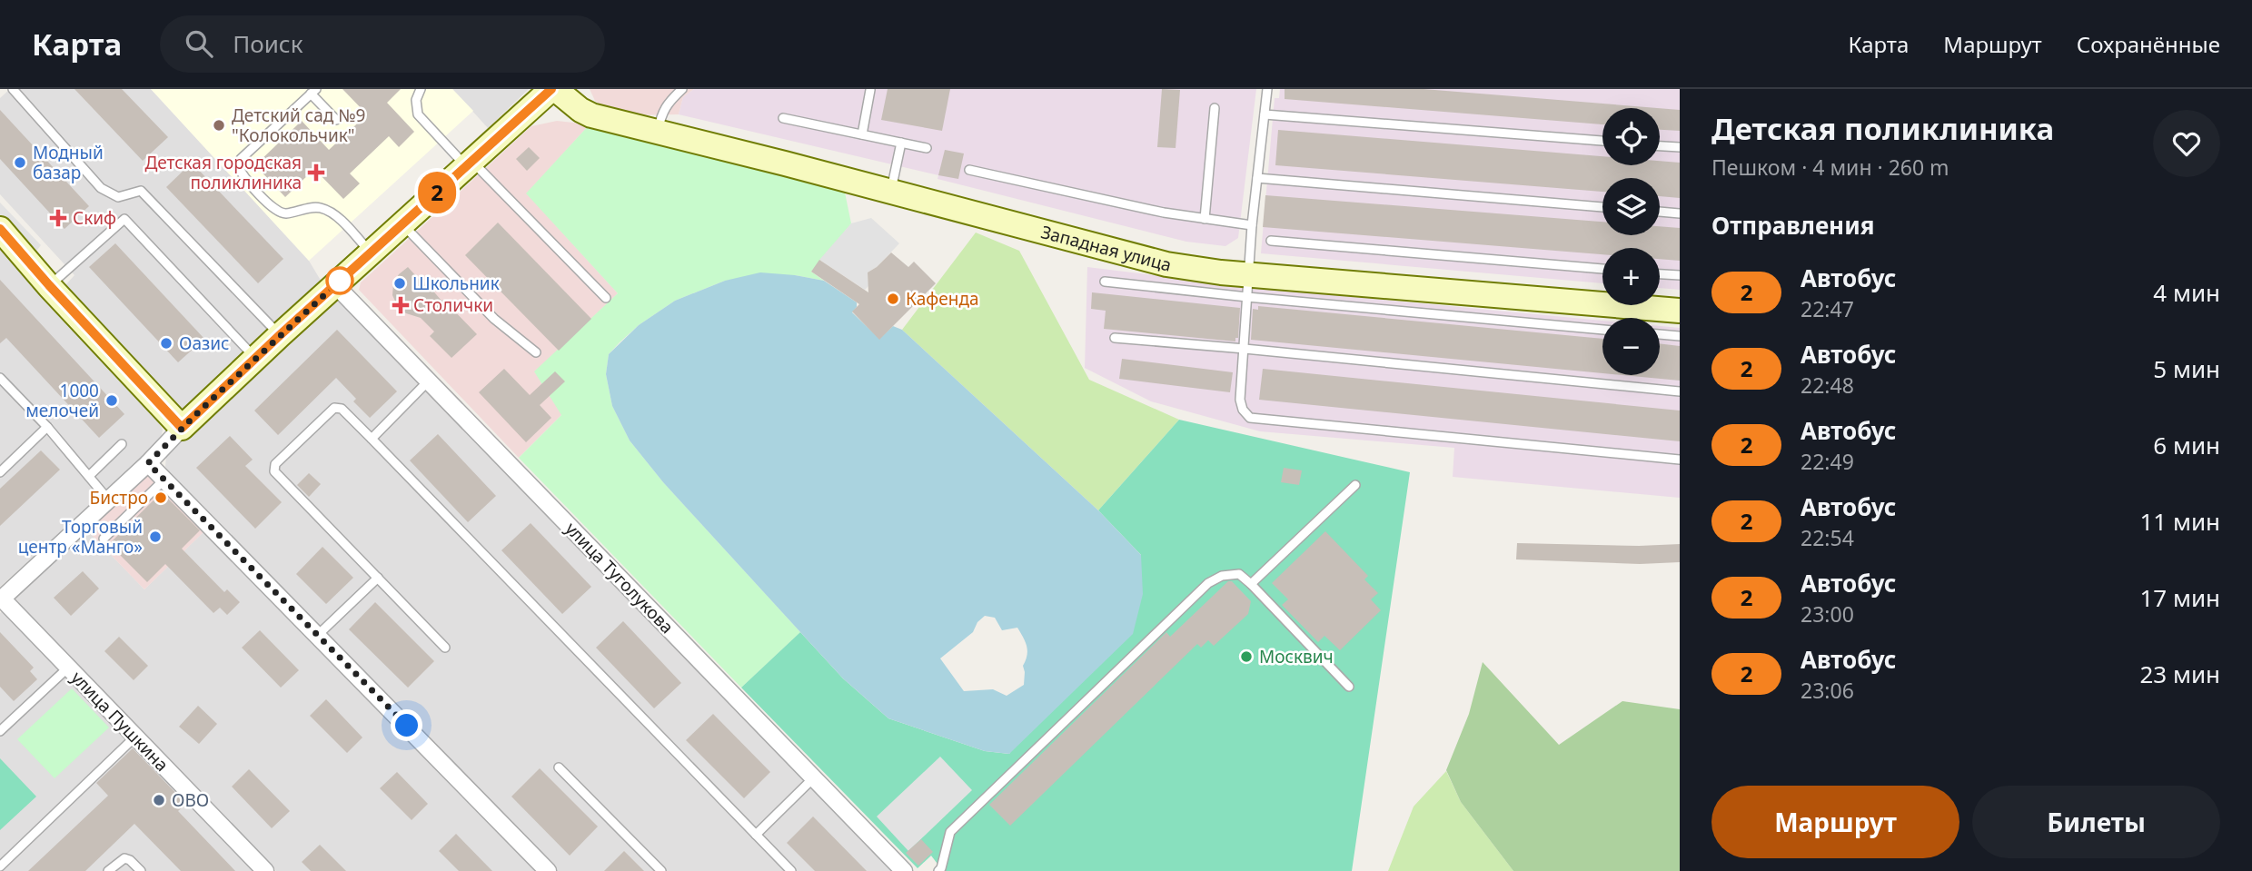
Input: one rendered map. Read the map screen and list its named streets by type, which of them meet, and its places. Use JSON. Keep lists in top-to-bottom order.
{
  "streets": {
    "street": ["Западная улица", "улица Туголукова", "улица Пушкина"]
  },
  "places": {
    "other": [
      "Детский сад №9 \"Колокольчик\"",
      "Модный базар",
      "Школьник",
      "Кафенда",
      "Оазис",
      "1000 мелочей",
      "Бистро",
      "Торговый центр «Манго»",
      "Москвич",
      "ОВО"
    ],
    "health": ["Детская городская поликлиника", "Скиф", "Столички"]
  },
  "lines": ["bus line 2"],
  "page": {
    "header": "Карта",
    "search": "Поиск",
    "nav": ["Карта", "Маршрут", "Сохранённые"],
    "on_map": "2",
    "heading": [
      ["Детская поликлиника", "Пешком · 4 мин · 260 m"],
      "Отправления"
    ],
    "map_buttons": ["+", "−"],
    "list": [
      {
        "mark": "2",
        "name": "Автобус",
        "note": "22:47",
        "value": "4 мин"
      },
      {
        "mark": "2",
        "name": "Автобус",
        "note": "22:48",
        "value": "5 мин"
      },
      {
        "mark": "2",
        "name": "Автобус",
        "note": "22:49",
        "value": "6 мин"
      },
      {
        "mark": "2",
        "name": "Автобус",
        "note": "22:54",
        "value": "11 мин"
      },
      {
        "mark": "2",
        "name": "Автобус",
        "note": "23:00",
        "value": "17 мин"
      },
      {
        "mark": "2",
        "name": "Автобус",
        "note": "23:06",
        "value": "23 мин"
      }
    ],
    "buttons": ["Маршрут", "Билеты"]
  }
}
